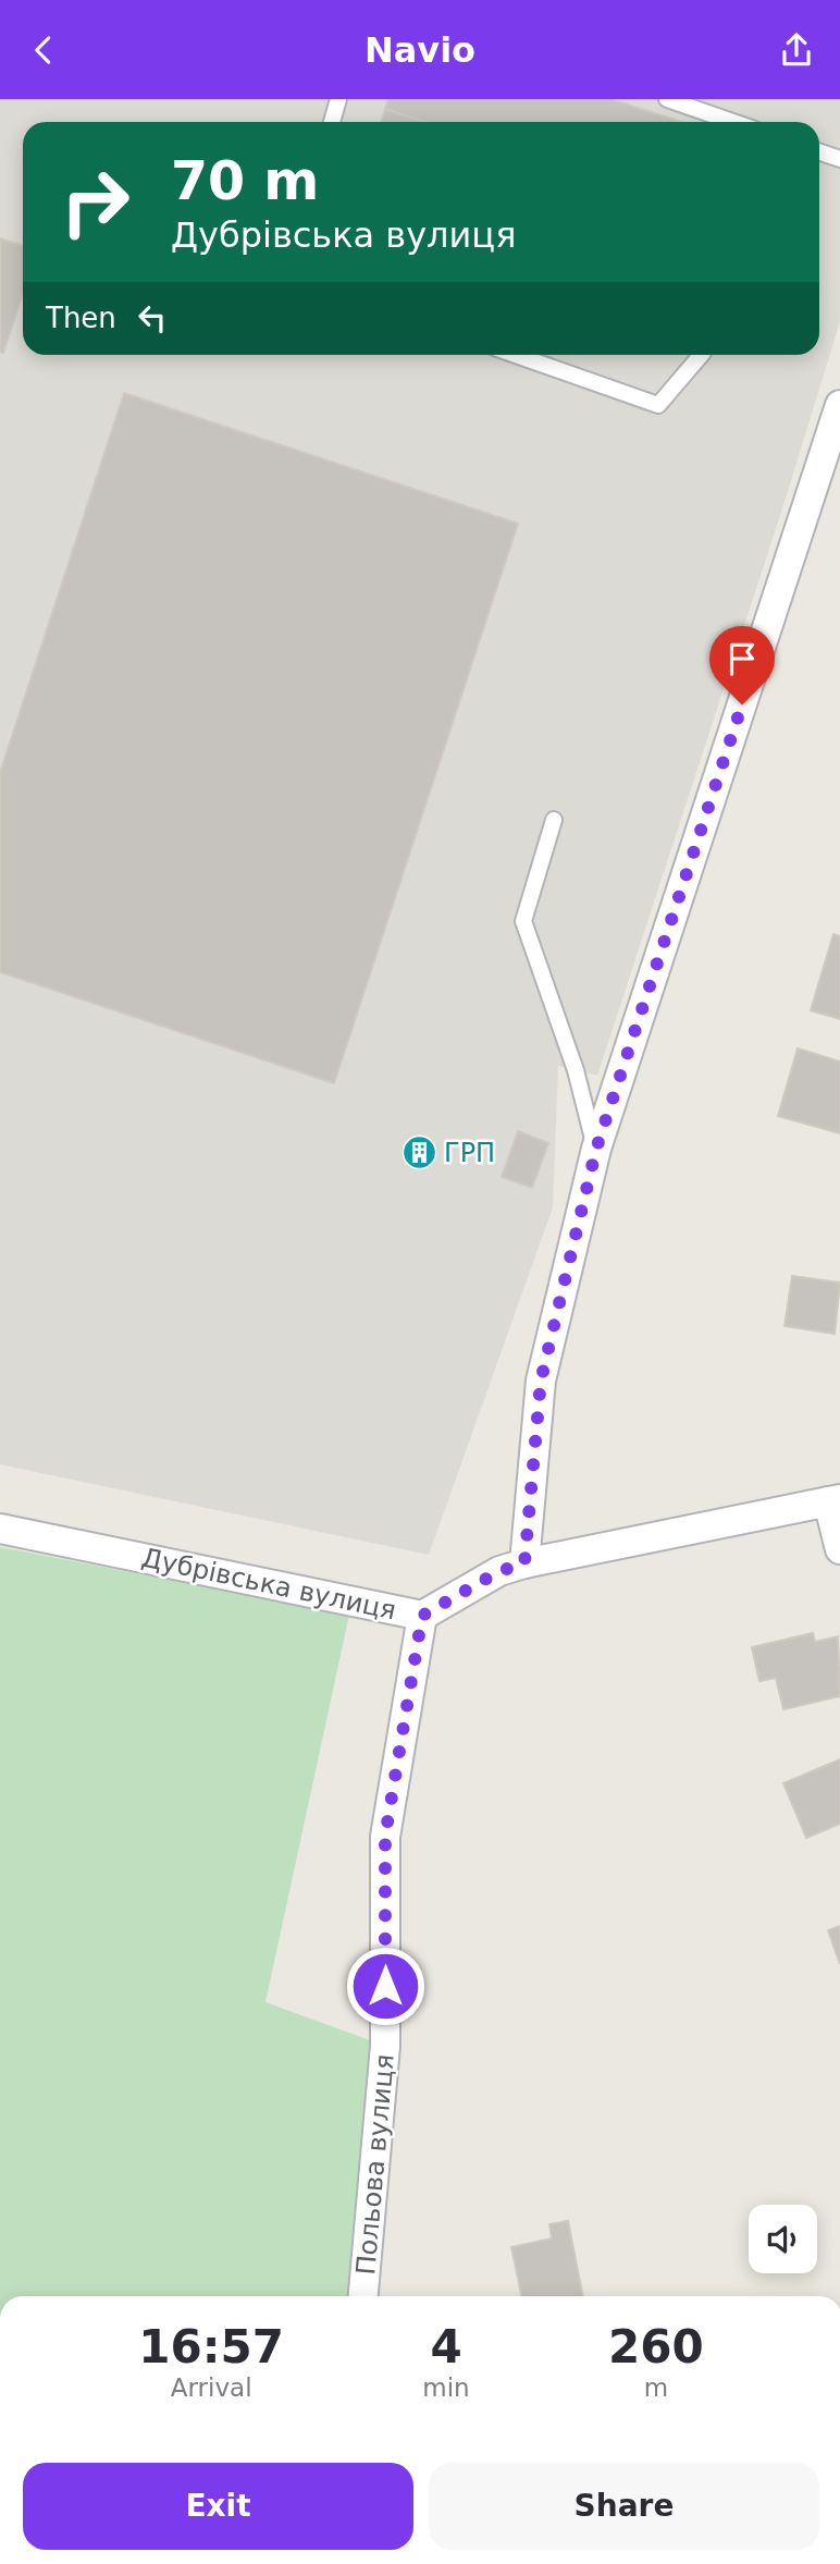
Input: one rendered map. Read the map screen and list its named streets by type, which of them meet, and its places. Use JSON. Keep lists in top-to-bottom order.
{
  "streets": {
    "street": ["Дубрівська вулиця", "Польова вулиця"]
  },
  "crossings": [
    ["Дубрівська вулиця", "Польова вулиця"]
  ],
  "places": {
    "building": ["ГРП"]
  },
  "page": {
    "header": "Navio",
    "turn": ["70 m", "Дубрівська вулиця"],
    "then": "Then",
    "eta": [
      "16:57",
      "Arrival",
      "4",
      "min",
      "260",
      "m"
    ],
    "buttons": ["Exit", "Share"]
  }
}
